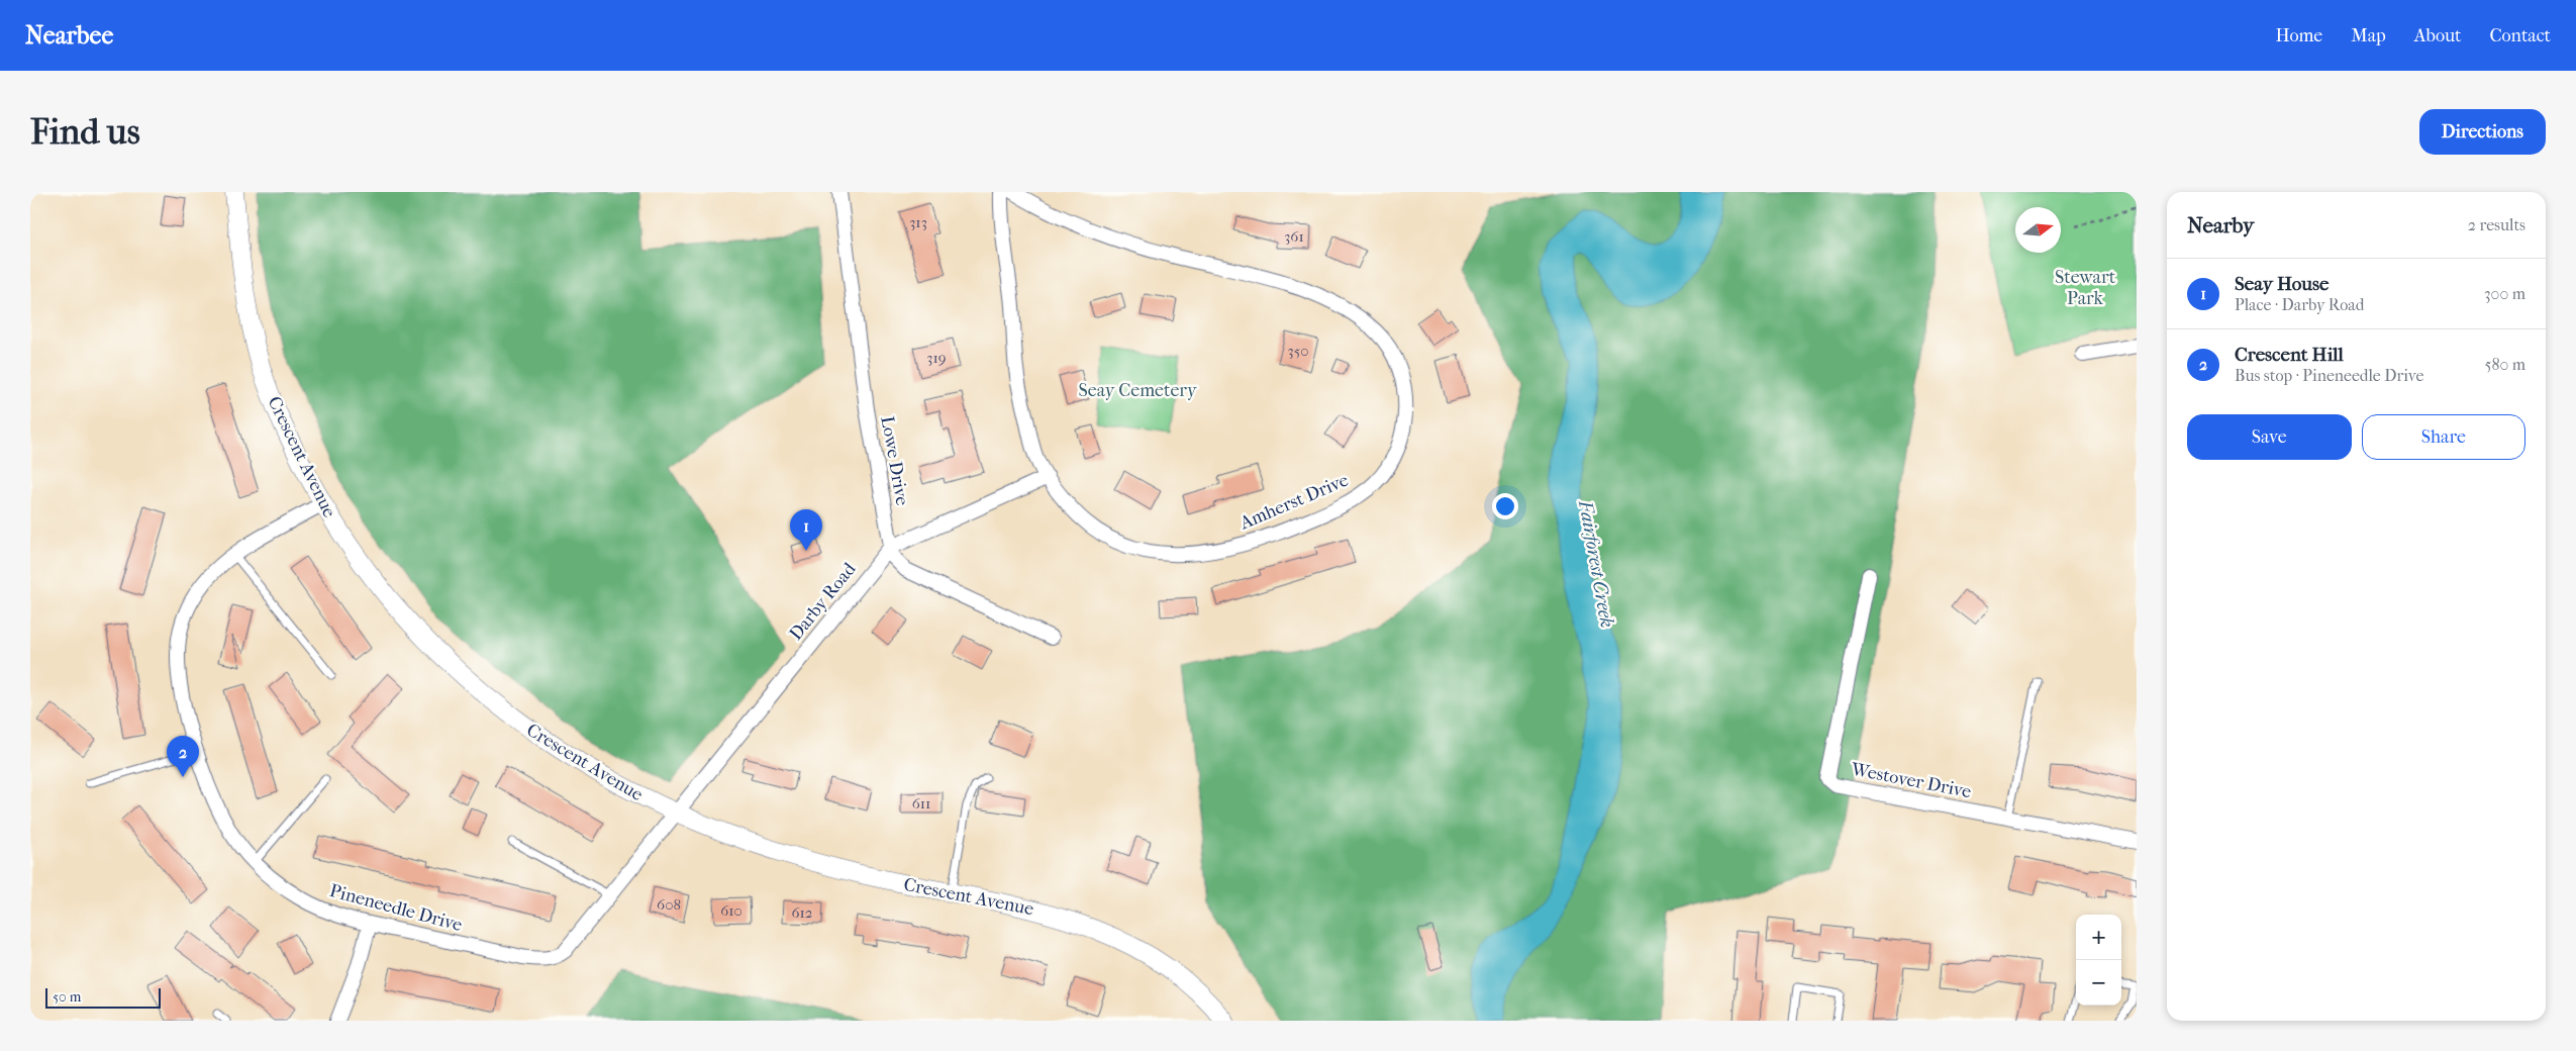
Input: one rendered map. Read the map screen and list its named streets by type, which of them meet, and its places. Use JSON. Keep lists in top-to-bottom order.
{
  "streets": {
    "street": [
      "Crescent Avenue",
      "Lowe Drive",
      "Amherst Drive",
      "Darby Road",
      "Westover Drive",
      "Pineneedle Drive"
    ]
  },
  "crossings": [
    ["Crescent Avenue", "Darby Road"],
    ["Crescent Avenue", "Pineneedle Drive"],
    ["Lowe Drive", "Darby Road"],
    ["Amherst Drive", "Darby Road"],
    ["Darby Road", "Pineneedle Drive"]
  ],
  "water": ["Fairforest Creek"],
  "parks": ["Stewart Park", "Seay Cemetery"],
  "house_numbers": [
    "313",
    "361",
    "350",
    "319",
    "611",
    "608",
    "610",
    "612"
  ],
  "scale_bar": "50 m",
  "north": "right",
  "page": {
    "header": "Nearbee",
    "nav": [
      "Home",
      "Map",
      "About",
      "Contact"
    ],
    "buttons": [
      "Directions",
      ["Save", "Share"]
    ],
    "title": "Find us",
    "heading": ["Nearby", "2 results"],
    "list": [
      {
        "mark": "1",
        "name": "Seay House",
        "note": "Place · Darby Road",
        "value": "300 m"
      },
      {
        "mark": "2",
        "name": "Crescent Hill",
        "note": "Bus stop · Pineneedle Drive",
        "value": "580 m"
      }
    ],
    "pins": ["1", "2"],
    "map_buttons": ["+", "−"],
    "scale": "50 m"
  }
}
